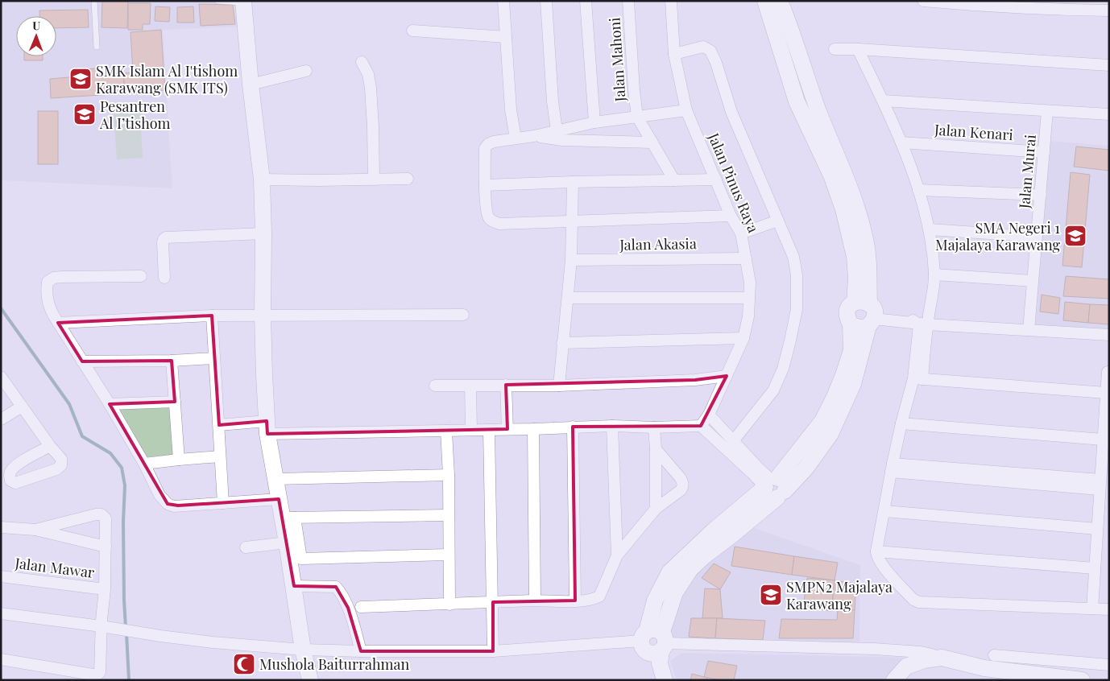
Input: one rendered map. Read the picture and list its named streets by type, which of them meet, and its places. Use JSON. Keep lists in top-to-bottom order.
{
  "streets": {
    "street": [
      "Jalan Mahoni",
      "Jalan Kenari",
      "Jalan Murai",
      "Jalan Pinus Raya",
      "Jalan Akasia",
      "Jalan Mawar"
    ]
  },
  "crossings": [
    ["Jalan Kenari", "Jalan Murai"],
    ["Jalan Pinus Raya", "Jalan Akasia"]
  ],
  "places": {
    "school or university": [
      "SMK Islam Al I'tishom Karawang (SMK ITS)",
      "Pesantren Al I’tishom",
      "SMA Negeri 1 Majalaya Karawang",
      "SMPN2 Majalaya Karawang"
    ],
    "mosque": ["Mushola Baiturrahman"]
  },
  "north": "top"
}
